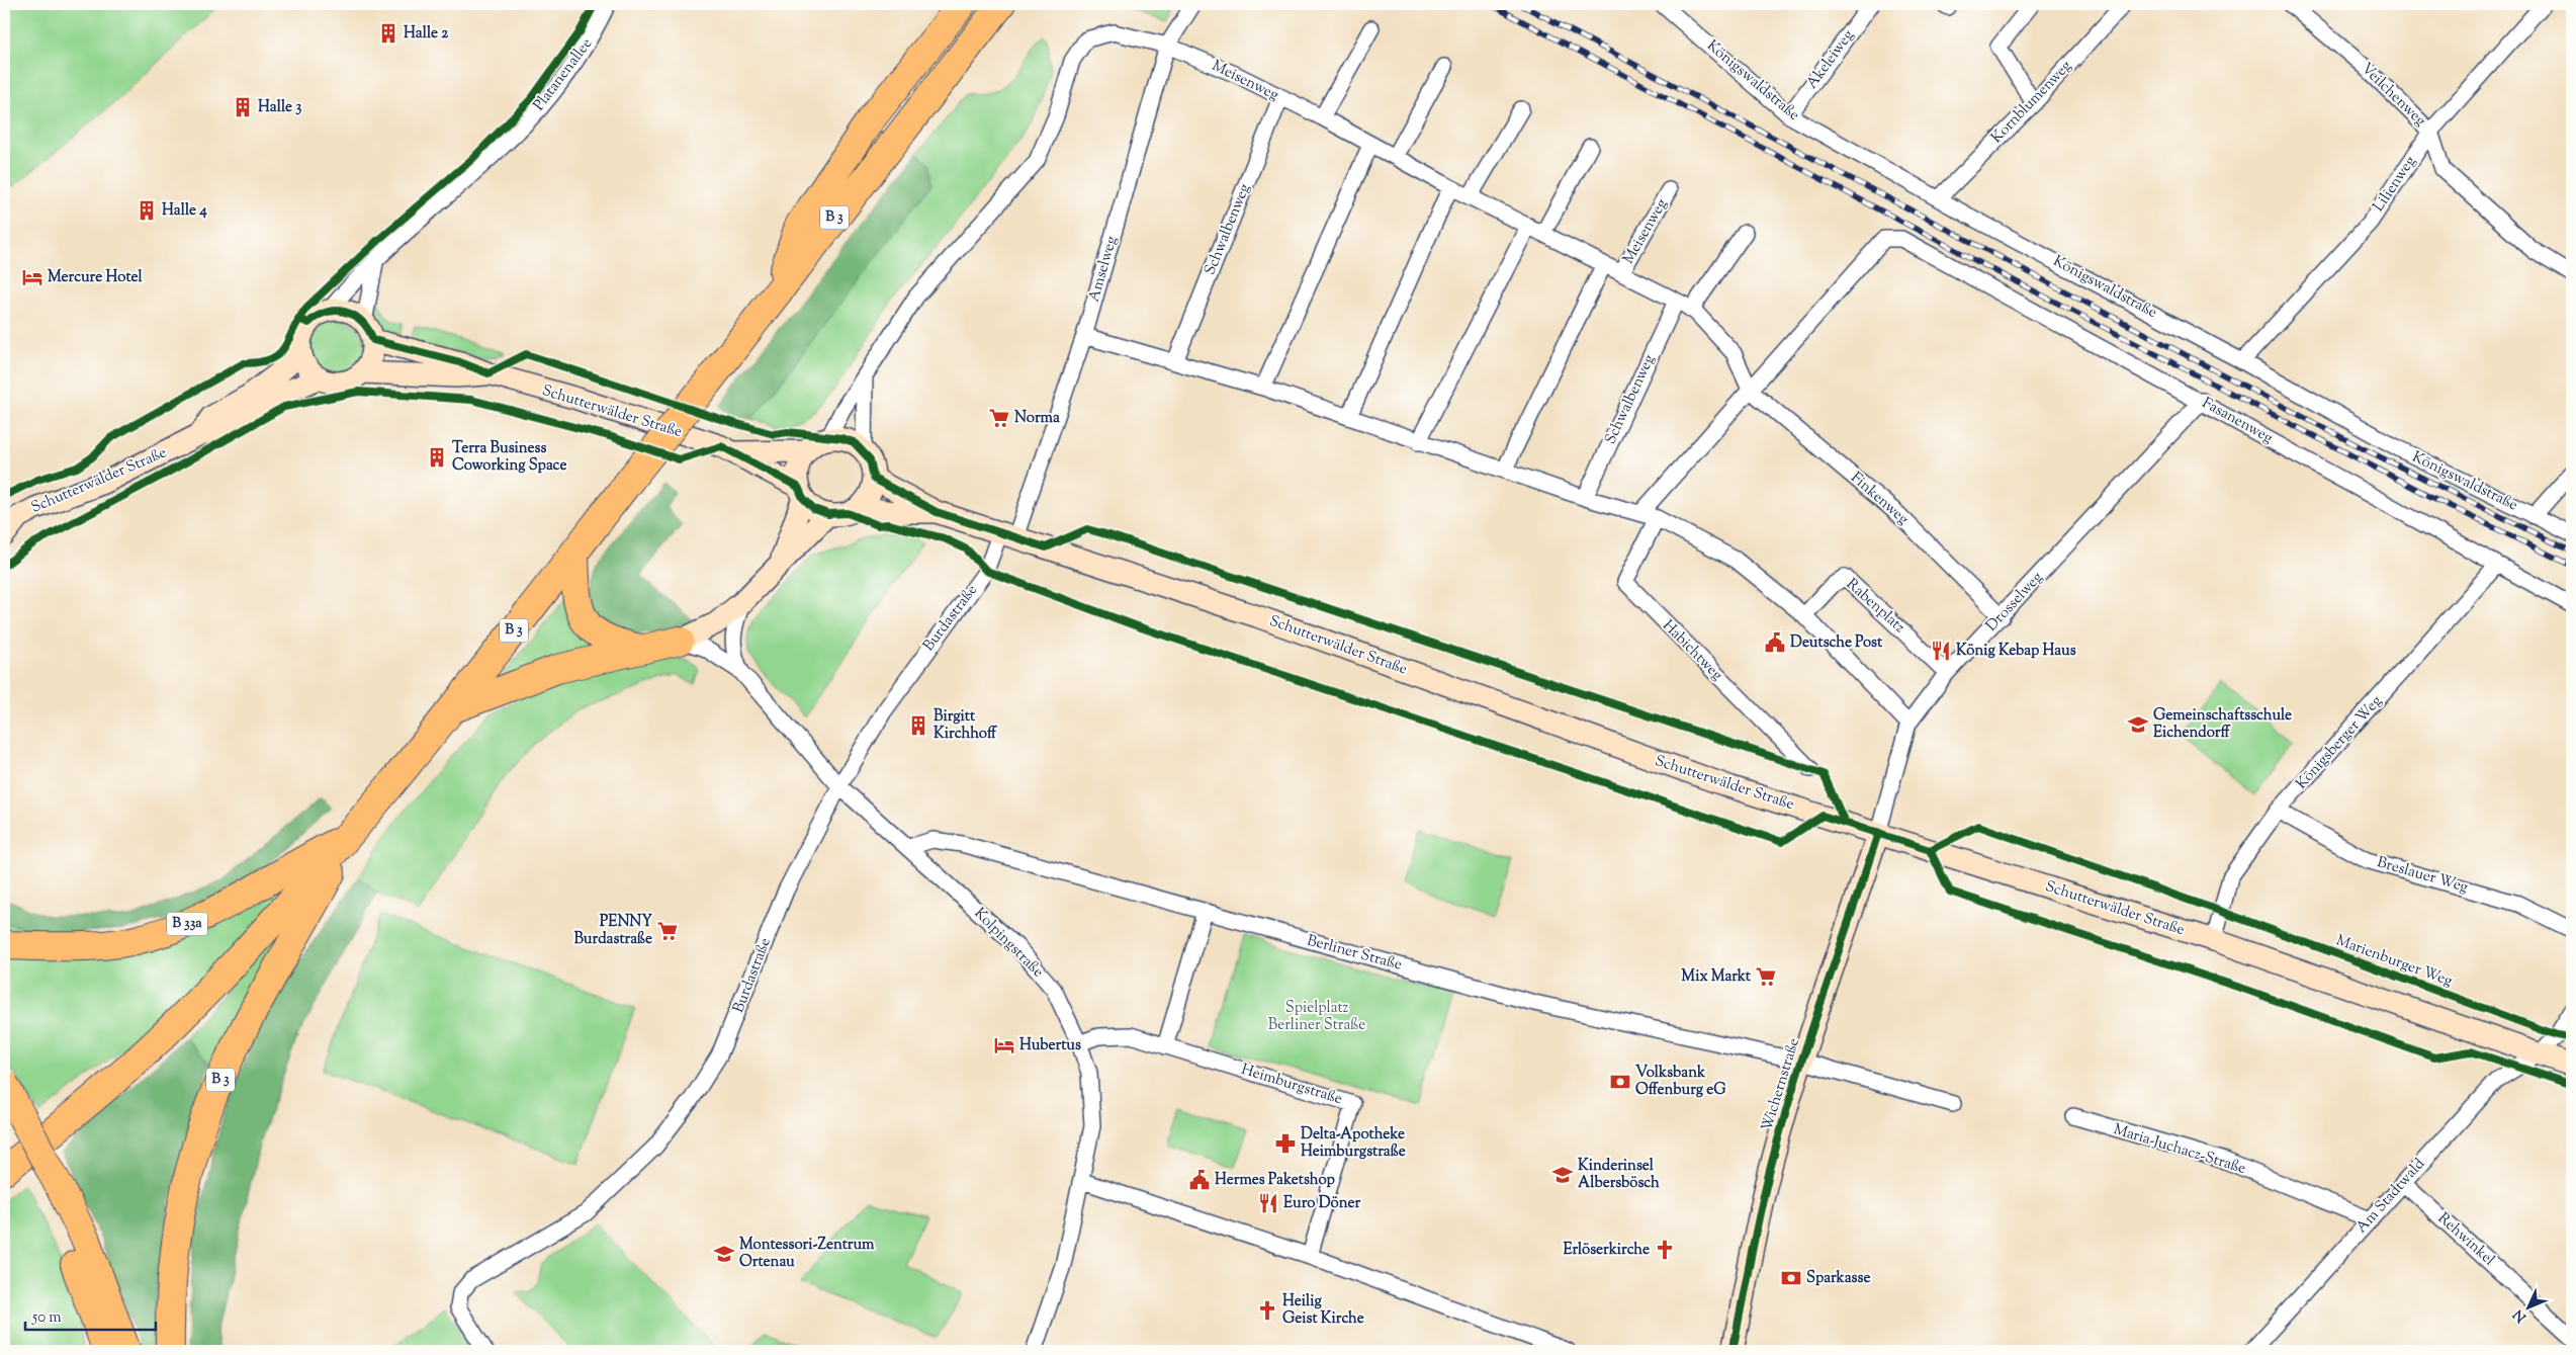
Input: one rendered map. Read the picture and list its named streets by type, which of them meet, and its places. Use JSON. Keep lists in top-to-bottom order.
{
  "streets": {
    "highway": ["B 3", "B 33a"],
    "main road": ["Schutterwälder Straße", "Wichernstraße"],
    "street": [
      "Akeleiweg",
      "Platanenallee",
      "Meisenweg",
      "Königswaldstraße",
      "Veilchenweg",
      "Kornblumenweg",
      "Lilienweg",
      "Schwalbenweg",
      "Amselweg",
      "Fasanenweg",
      "Finkenweg",
      "Drosselweg",
      "Rabenplatz",
      "Burdastraße",
      "Habichtweg",
      "Königsberger Weg",
      "Breslauer Weg",
      "Kolpingstraße",
      "Berliner Straße",
      "Heimburgstraße",
      "Maria-Juchacz-Straße",
      "Am Stadtwald",
      "Rehwinkel"
    ],
    "cycle path": ["Marienburger Weg"]
  },
  "crossings": [
    ["Akeleiweg", "Königswaldstraße"],
    ["Platanenallee", "Schutterwälder Straße"],
    ["Meisenweg", "Schwalbenweg"],
    ["Meisenweg", "Amselweg"],
    ["Meisenweg", "Schutterwälder Straße"],
    ["Meisenweg", "Fasanenweg"],
    ["Meisenweg", "Finkenweg"],
    ["Königswaldstraße", "Kornblumenweg"],
    ["Königswaldstraße", "Lilienweg"],
    ["Veilchenweg", "Lilienweg"],
    ["B 3", "B 33a"],
    ["Amselweg", "Schutterwälder Straße"],
    ["Amselweg", "Burdastraße"],
    ["Schutterwälder Straße", "Drosselweg"],
    ["Schutterwälder Straße", "Burdastraße"],
    ["Schutterwälder Straße", "Königsberger Weg"],
    ["Schutterwälder Straße", "Wichernstraße"],
    ["Schutterwälder Straße", "Am Stadtwald"],
    ["Fasanenweg", "Finkenweg"],
    ["Fasanenweg", "Drosselweg"],
    ["Fasanenweg", "Königsberger Weg"],
    ["Finkenweg", "Drosselweg"],
    ["Drosselweg", "Rabenplatz"],
    ["Drosselweg", "Wichernstraße"],
    ["Burdastraße", "Kolpingstraße"],
    ["Königsberger Weg", "Breslauer Weg"],
    ["Kolpingstraße", "Berliner Straße"],
    ["Kolpingstraße", "Heimburgstraße"],
    ["Berliner Straße", "Wichernstraße"],
    ["Maria-Juchacz-Straße", "Am Stadtwald"],
    ["Am Stadtwald", "Rehwinkel"]
  ],
  "parks": ["Spielplatz Berliner Straße"],
  "places": {
    "building": [
      "Halle 2",
      "Halle 3",
      "Halle 4",
      "Terra Business Coworking Space",
      "Birgitt Kirchhoff"
    ],
    "hotel": ["Mercure Hotel", "Hubertus"],
    "supermarket": ["Norma", "PENNY Burdastraße", "Mix Markt"],
    "public building": ["Deutsche Post", "Hermes Paketshop"],
    "restaurant": ["König Kebap Haus", "Euro Döner"],
    "school or university": ["Gemeinschaftsschule Eichendorff", "Kinderinsel Albersbösch", "Montessori-Zentrum Ortenau"],
    "bank": ["Volksbank Offenburg eG", "Sparkasse"],
    "pharmacy": ["Delta-Apotheke Heimburgstraße"],
    "church": ["Erlöserkirche", "Heilig Geist Kirche"]
  },
  "scale_bar": "50 m",
  "north": "bottom left"
}
